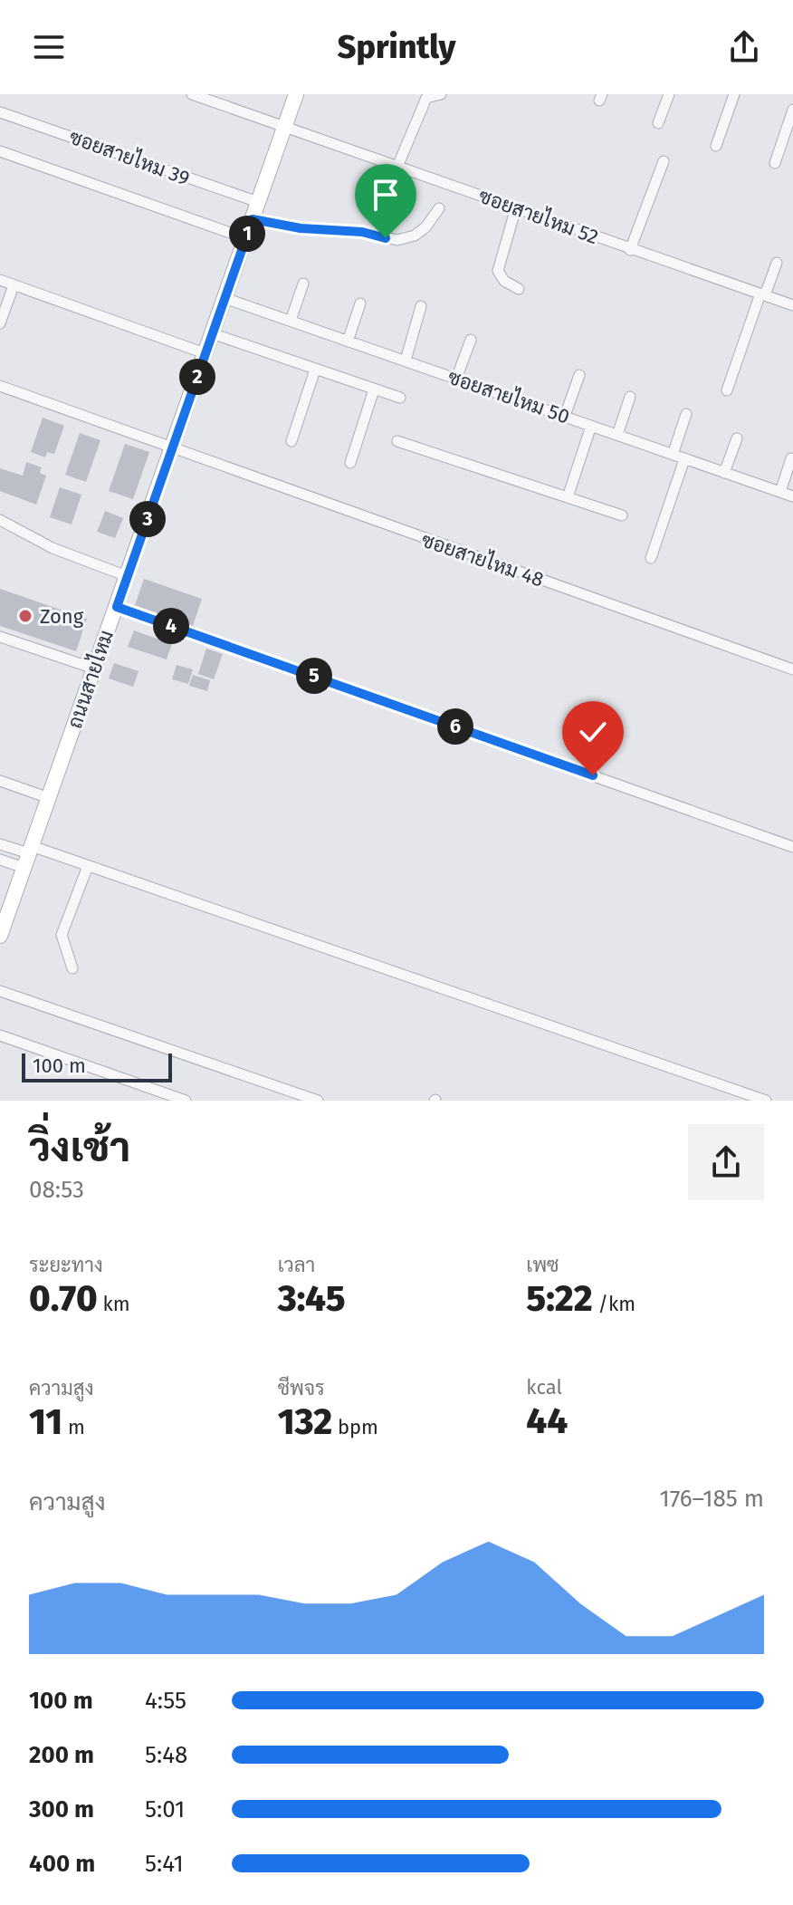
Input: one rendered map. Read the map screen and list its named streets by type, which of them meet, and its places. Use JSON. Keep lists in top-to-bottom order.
{
  "streets": {
    "main road": ["ถนนสายไหม"],
    "street": [
      "ซอยสายไหม 39",
      "ซอยสายไหม 52",
      "ซอยสายไหม 50",
      "ซอยสายไหม 48"
    ]
  },
  "crossings": [
    ["ซอยสายไหม 39", "ถนนสายไหม"],
    ["ซอยสายไหม 52", "ถนนสายไหม"],
    ["ซอยสายไหม 50", "ถนนสายไหม"],
    ["ซอยสายไหม 48", "ถนนสายไหม"]
  ],
  "places": ["Zong"],
  "scale_bar": "100 m",
  "page": {
    "header": "Sprintly",
    "pins": [
      "1",
      "2",
      "3",
      "4",
      "5",
      "6"
    ],
    "scale": "100 m",
    "heading": ["วิ่งเช้า", "08:53"],
    "stats": [
      ["ระยะทาง", "0.70 km"],
      ["เวลา", "3:45"],
      ["เพซ", "5:22 /km"],
      ["ความสูง", "11 m"],
      ["ชีพจร", "132 bpm"],
      ["kcal", "44"]
    ],
    "chart": ["ความสูง", "176–185 m"],
    "list": [
      {
        "name": "100 m",
        "note": "4:55"
      },
      {
        "name": "200 m",
        "note": "5:48"
      },
      {
        "name": "300 m",
        "note": "5:01"
      },
      {
        "name": "400 m",
        "note": "5:41"
      }
    ]
  }
}
